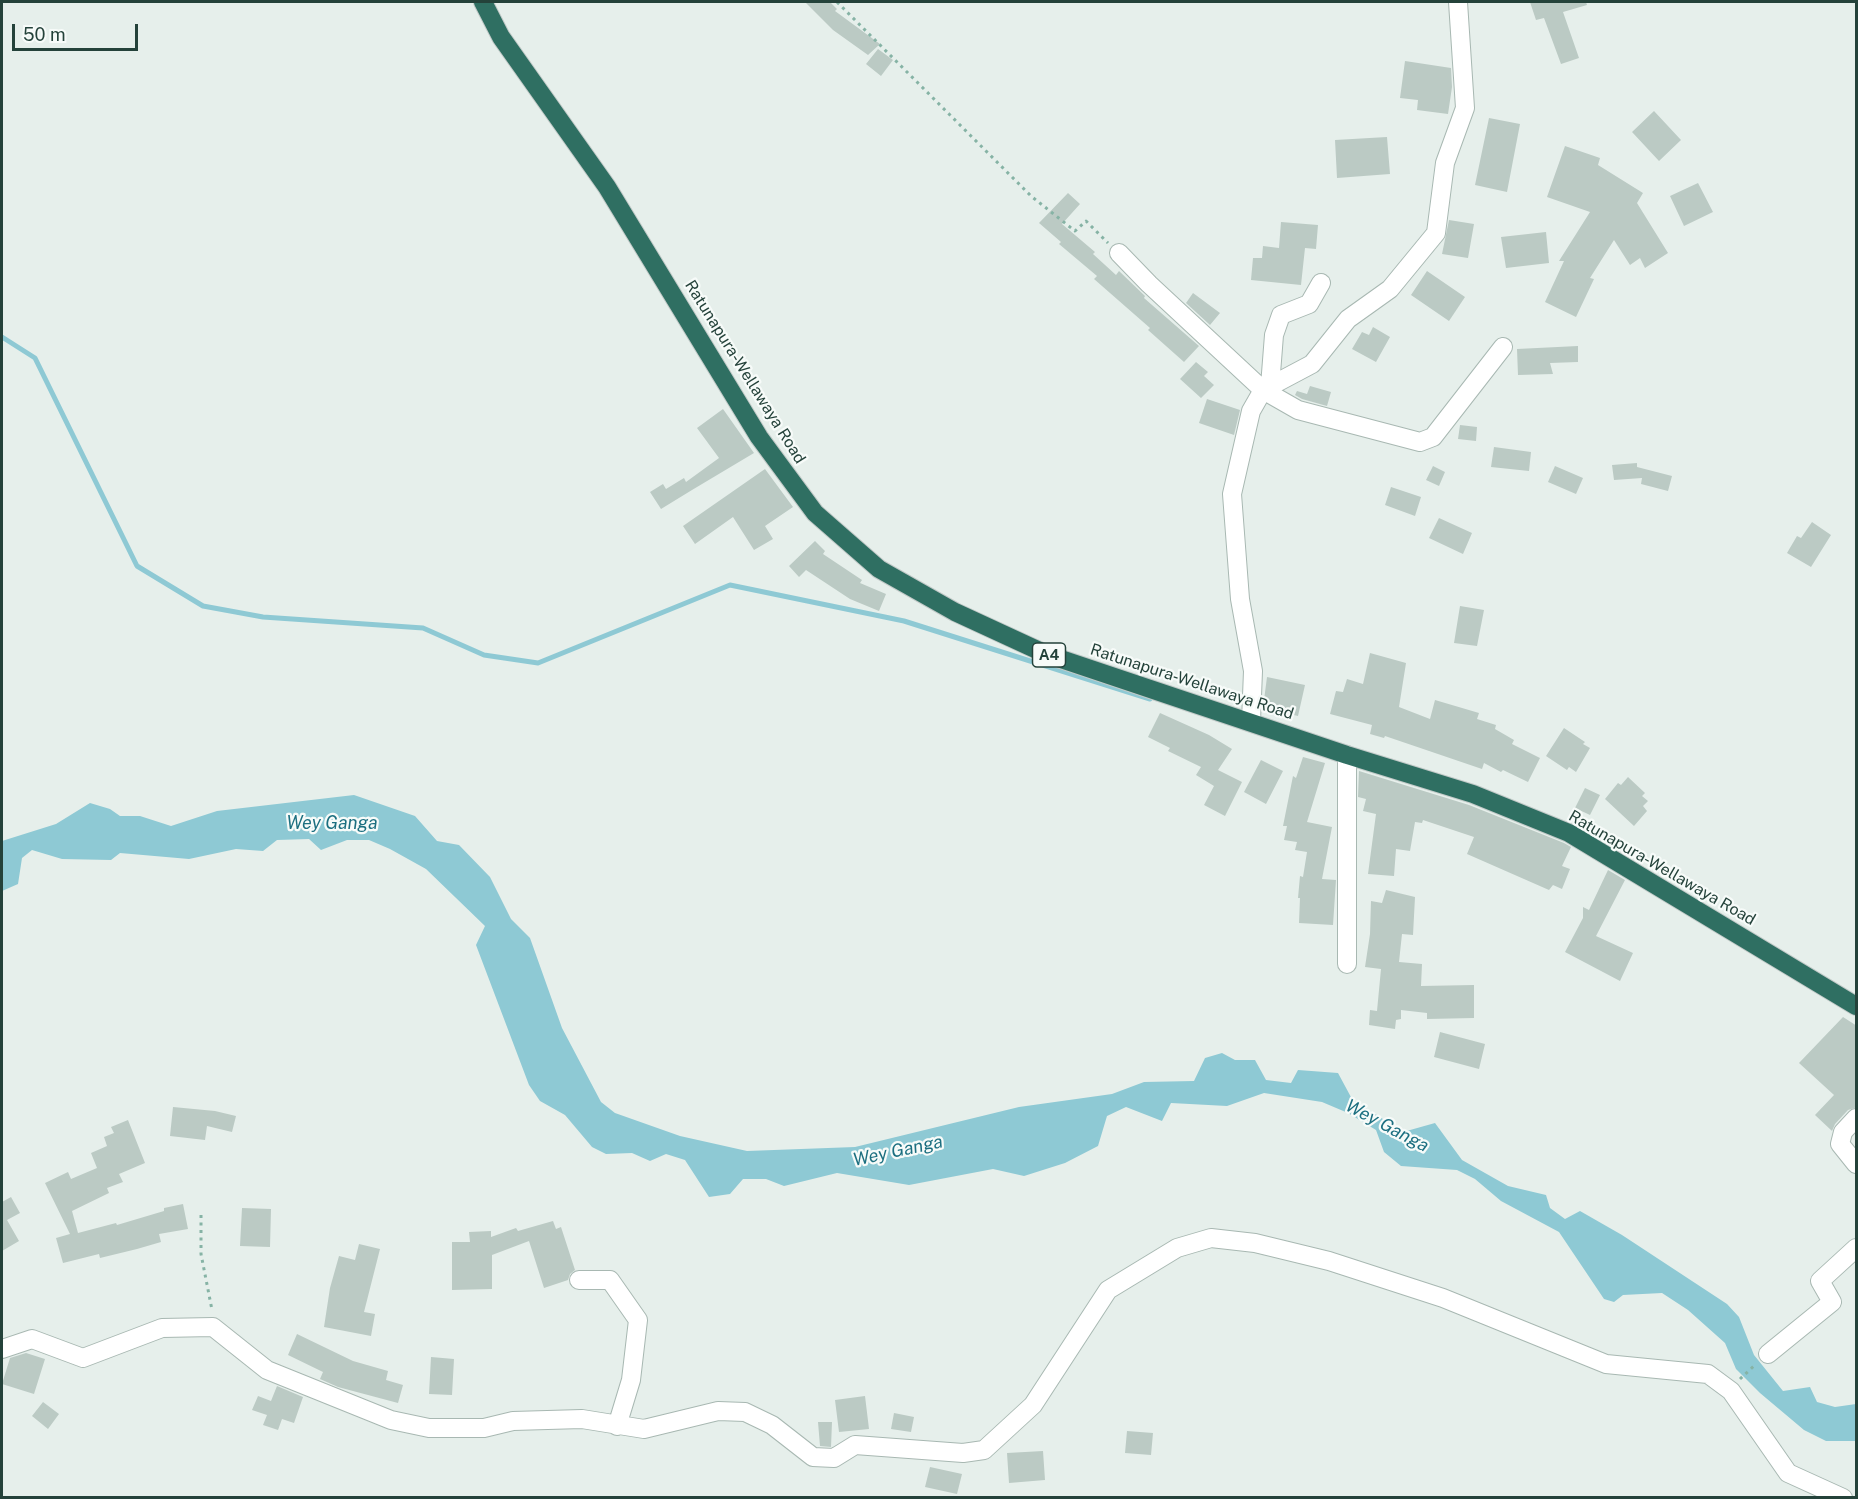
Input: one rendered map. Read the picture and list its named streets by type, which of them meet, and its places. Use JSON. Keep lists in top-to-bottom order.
{
  "streets": {
    "highway": ["Ratunapura-Wellawaya Road", "A4"]
  },
  "water": ["Wey Ganga"],
  "scale_bar": "50 m"
}
